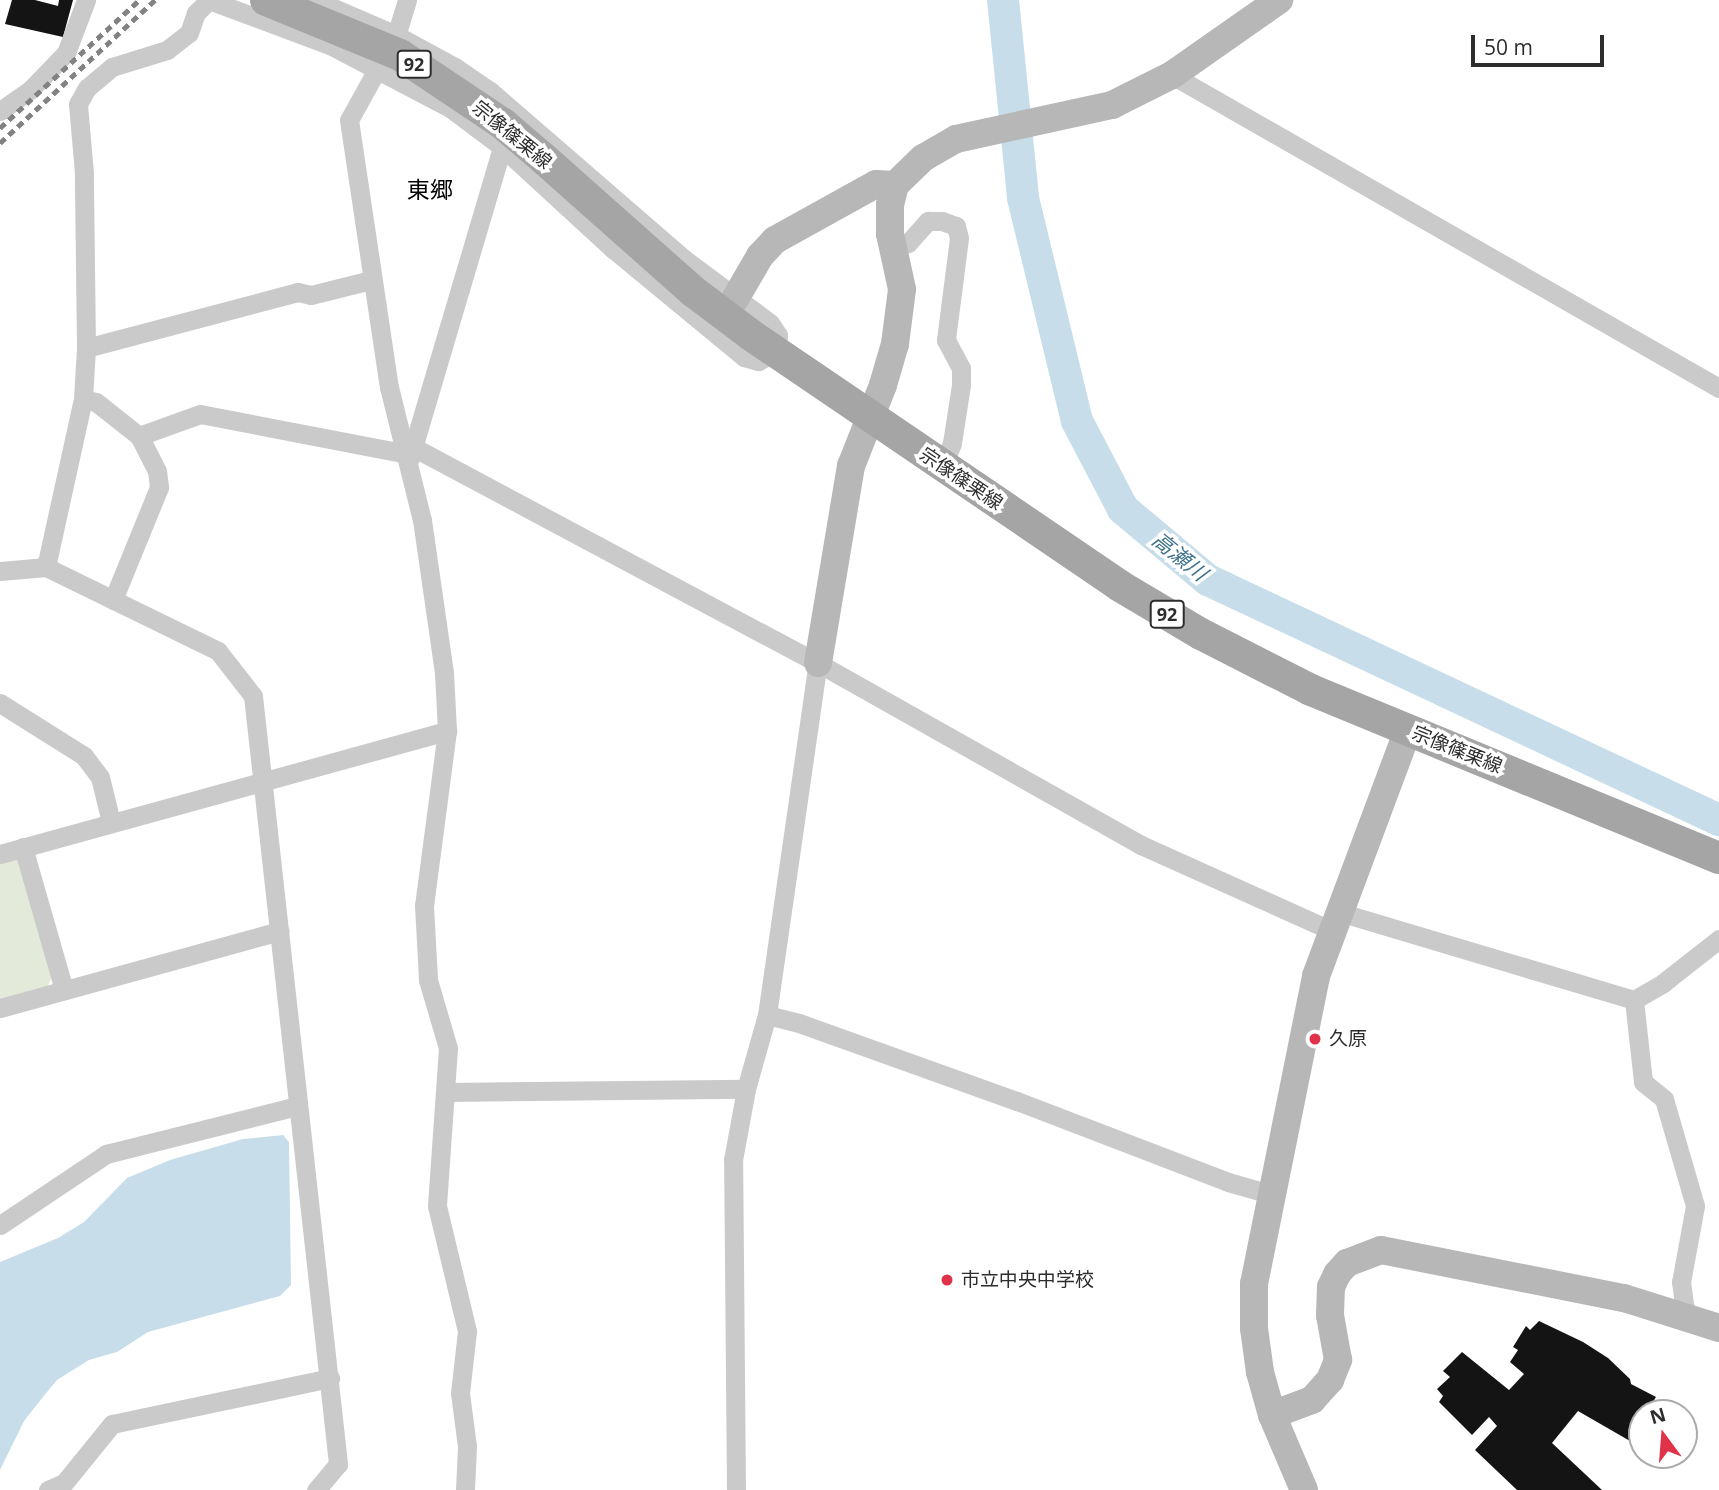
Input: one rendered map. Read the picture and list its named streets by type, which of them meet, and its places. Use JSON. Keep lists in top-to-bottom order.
{
  "streets": {
    "main road": ["92", "宗像篠栗線"]
  },
  "districts": ["東郷"],
  "water": ["高瀬川"],
  "places": ["久原", "市立中央中学校"],
  "scale_bar": "50 m",
  "north": "top"
}
